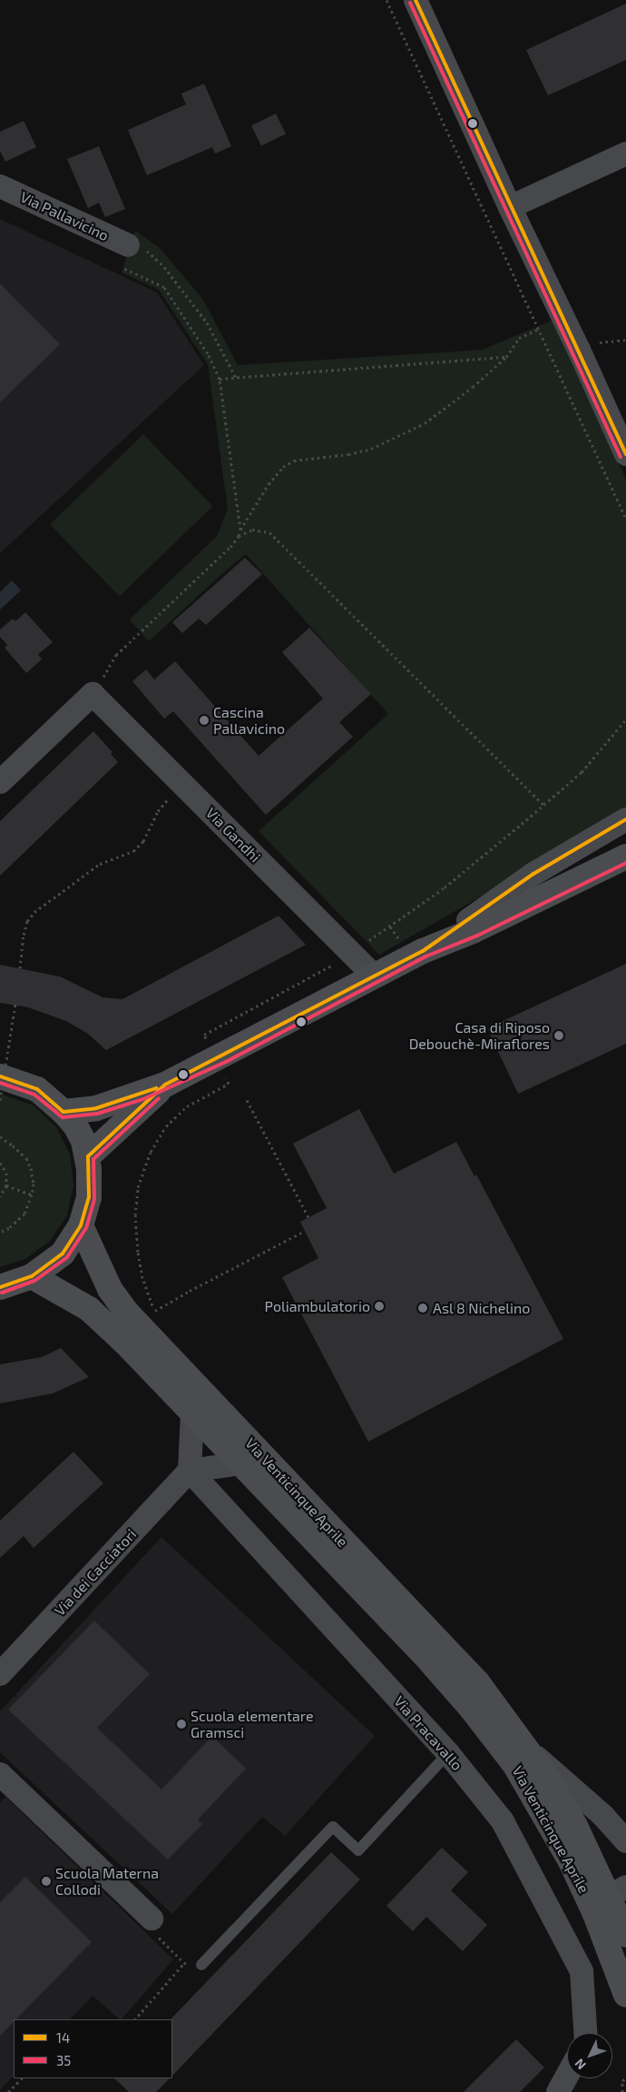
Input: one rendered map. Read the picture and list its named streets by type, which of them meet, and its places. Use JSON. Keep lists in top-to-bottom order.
{
  "streets": {
    "main road": ["Via Venticinque Aprile"],
    "street": [
      "Via Pallavicino",
      "Via Gandhi",
      "Via dei Cacciatori",
      "Via Pracavallo"
    ]
  },
  "crossings": [
    ["Via Venticinque Aprile", "Via dei Cacciatori"],
    ["Via Venticinque Aprile", "Via Pracavallo"],
    ["Via dei Cacciatori", "Via Pracavallo"]
  ],
  "places": [
    "Cascina Pallavicino",
    "Casa di Riposo Debouchè-Miraflores",
    "Poliambulatorio",
    "Asl 8 Nichelino",
    "Scuola elementare Gramsci",
    "Scuola Materna Collodi"
  ],
  "lines": ["transit line 14", "transit line 35"],
  "legend": ["14", "35"],
  "north": "bottom left"
}
